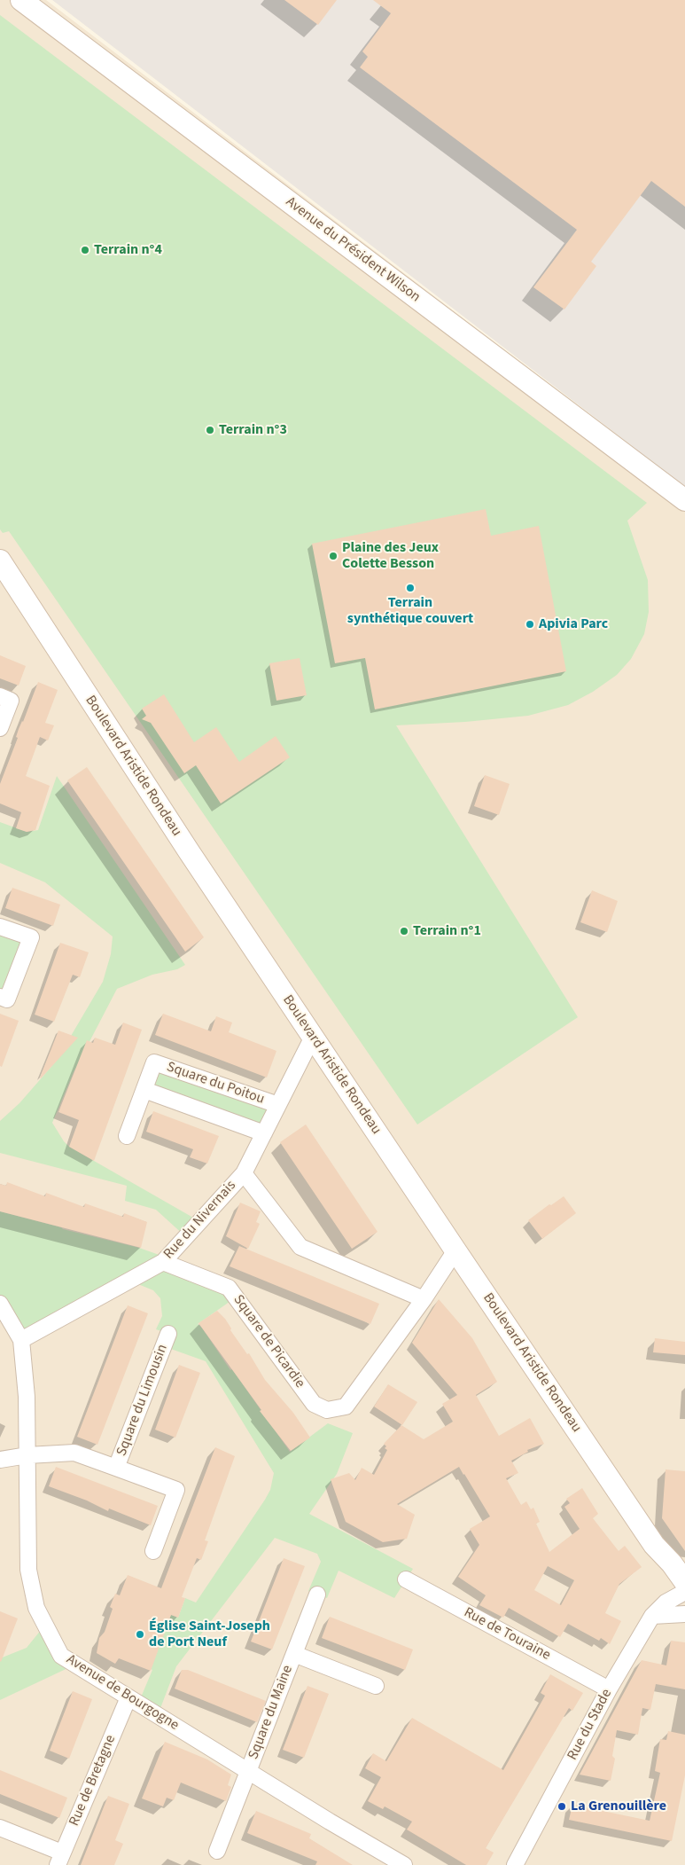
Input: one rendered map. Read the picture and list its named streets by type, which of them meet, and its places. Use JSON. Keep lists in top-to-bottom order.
{
  "streets": {
    "street": [
      "Avenue du Président Wilson",
      "Boulevard Aristide Rondeau",
      "Square du Poitou",
      "Rue du Nivernais",
      "Square de Picardie",
      "Square du Limousin",
      "Rue de Touraine",
      "Avenue de Bourgogne",
      "Square du Maine",
      "Rue du Stade",
      "Rue de Bretagne"
    ]
  },
  "crossings": [
    ["Boulevard Aristide Rondeau", "Rue du Nivernais"],
    ["Square du Poitou", "Rue du Nivernais"],
    ["Rue du Nivernais", "Square de Picardie"],
    ["Rue du Nivernais", "Avenue de Bourgogne"],
    ["Square du Limousin", "Avenue de Bourgogne"],
    ["Rue de Touraine", "Rue du Stade"],
    ["Avenue de Bourgogne", "Square du Maine"],
    ["Avenue de Bourgogne", "Rue de Bretagne"]
  ],
  "places": [
    "Terrain n°4",
    "Terrain n°3",
    "Plaine des Jeux Colette Besson",
    "Terrain synthétique couvert",
    "Apivia Parc",
    "Terrain n°1",
    "Église Saint-Joseph de Port Neuf",
    "La Grenouillère"
  ]
}
